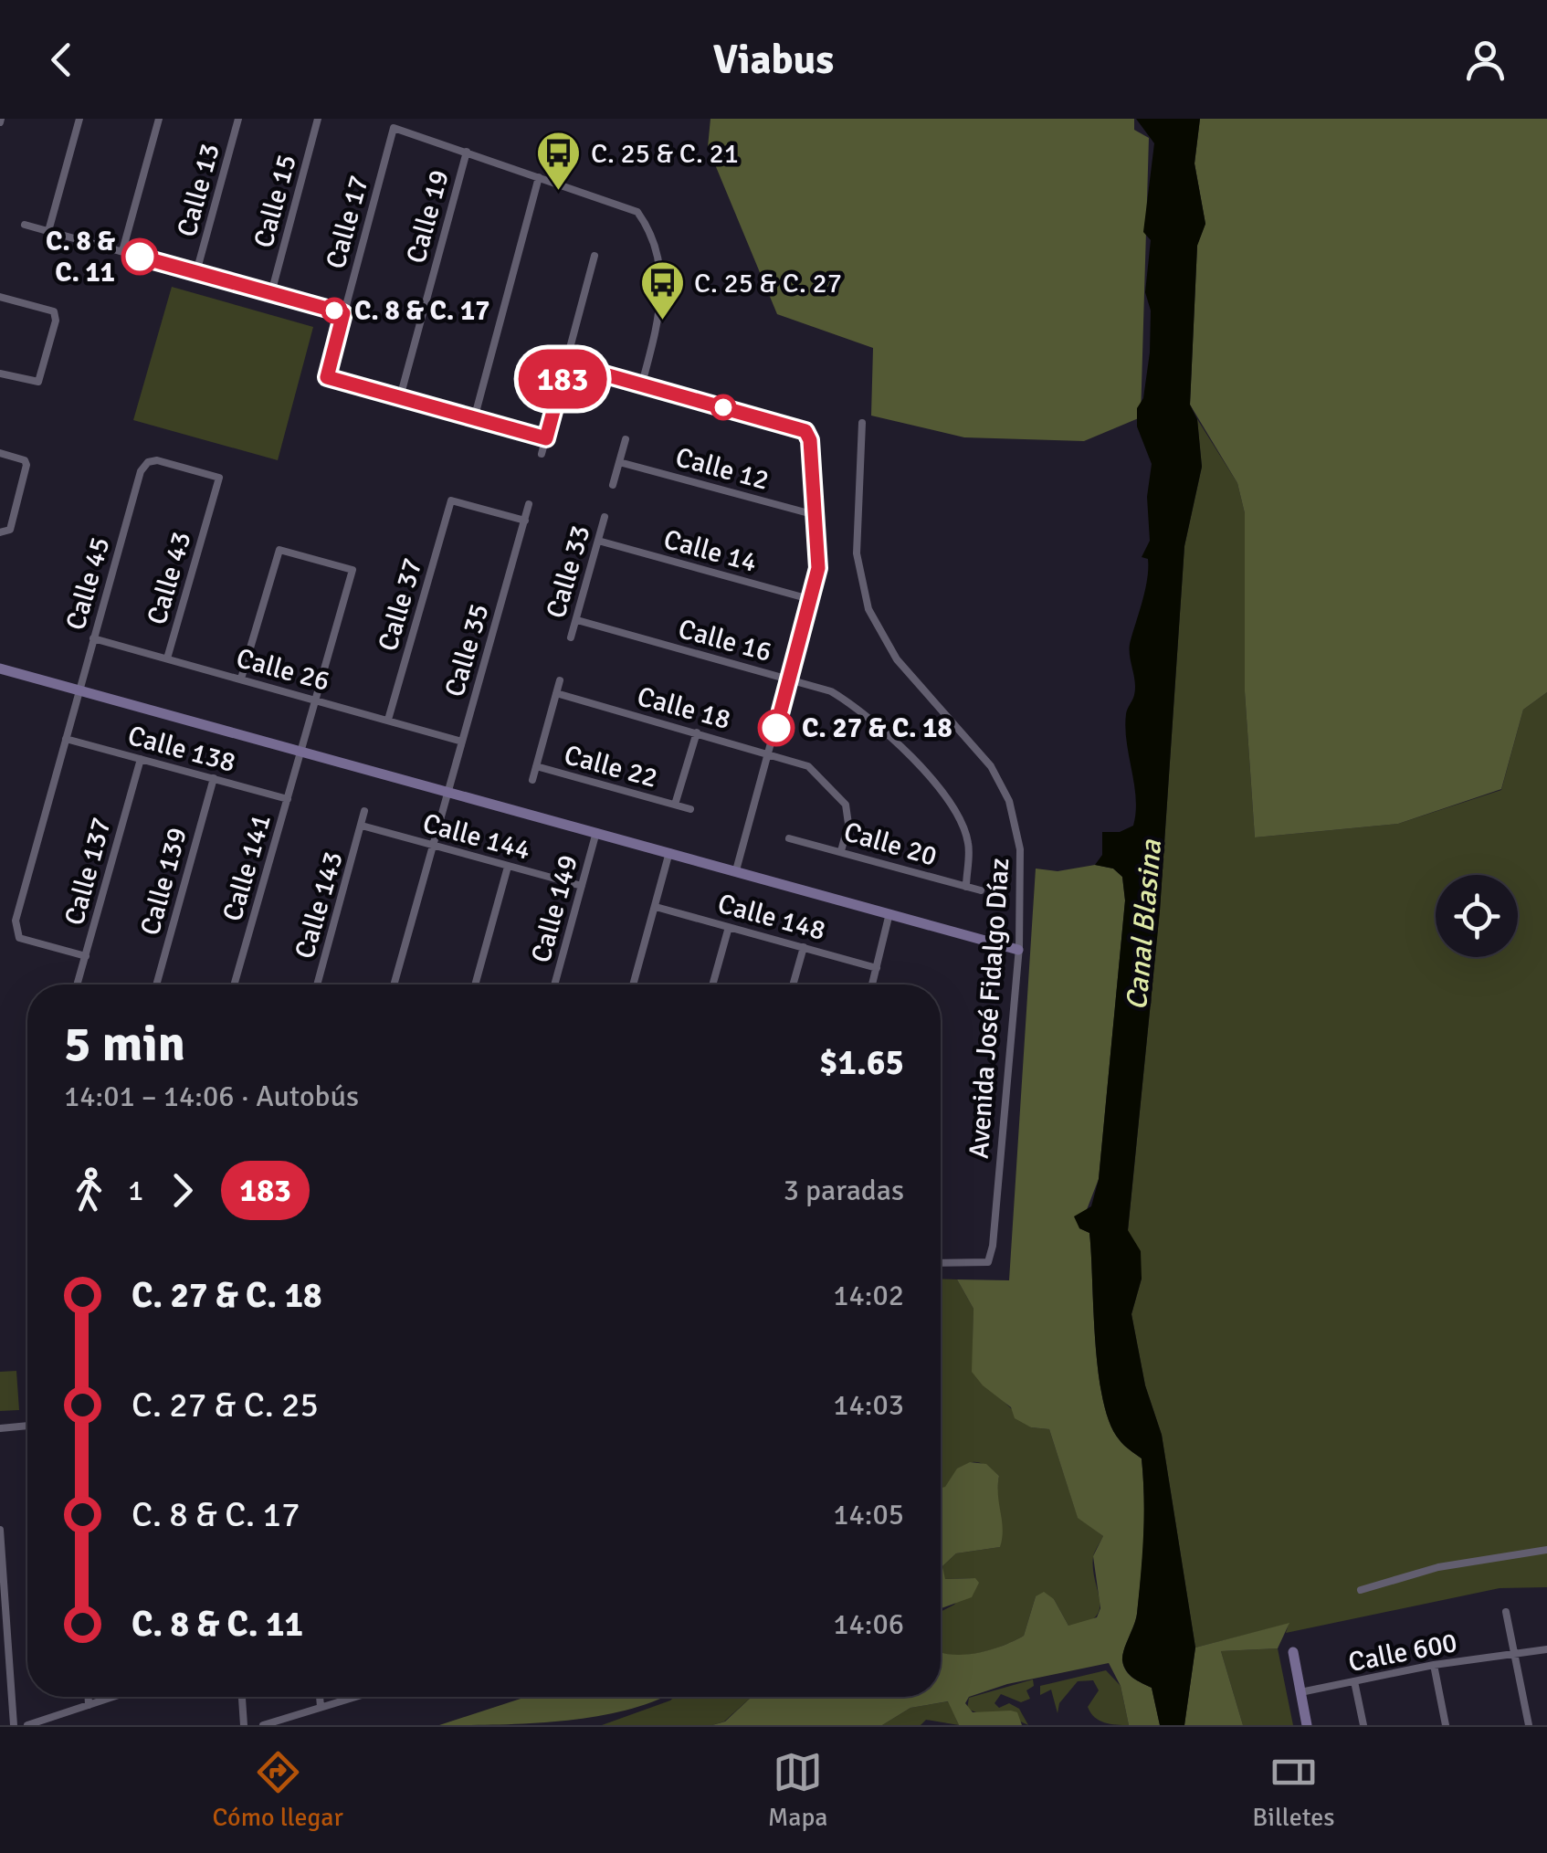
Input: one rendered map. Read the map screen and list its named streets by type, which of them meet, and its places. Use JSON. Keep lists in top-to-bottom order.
{
  "streets": {
    "street": [
      "Calle 13",
      "Calle 15",
      "Calle 19",
      "Calle 17",
      "Calle 12",
      "Calle 14",
      "Calle 33",
      "Calle 43",
      "Calle 45",
      "Calle 37",
      "Calle 16",
      "Calle 35",
      "Calle 26",
      "Calle 18",
      "Calle 138",
      "Calle 22",
      "Calle 144",
      "Calle 20",
      "Calle 141",
      "Calle 137",
      "Calle 139",
      "Calle 143",
      "Calle 149",
      "Calle 148",
      "Avenida José Fidalgo Díaz",
      "Calle 600"
    ]
  },
  "crossings": [
    ["Calle 19", "Calle 17"],
    ["Calle 14", "Calle 33"],
    ["Calle 33", "Calle 16"],
    ["Calle 43", "Calle 45"],
    ["Calle 43", "Calle 26"],
    ["Calle 45", "Calle 26"],
    ["Calle 45", "Calle 138"],
    ["Calle 45", "Calle 137"],
    ["Calle 37", "Calle 35"],
    ["Calle 37", "Calle 26"],
    ["Calle 16", "Calle 20"],
    ["Calle 35", "Calle 26"],
    ["Calle 35", "Calle 144"],
    ["Calle 26", "Calle 141"],
    ["Calle 18", "Calle 22"],
    ["Calle 18", "Calle 20"],
    ["Calle 138", "Calle 141"],
    ["Calle 138", "Calle 137"],
    ["Calle 138", "Calle 139"],
    ["Calle 144", "Calle 143"],
    ["Calle 144", "Calle 149"]
  ],
  "water": ["Canal Blasina"],
  "places": {
    "bus stop": ["C. 25 & C. 21", "C. 25 & C. 27"],
    "other": ["C. 8 & C. 11", "C. 8 & C. 17", "C. 27 & C. 18"]
  },
  "lines": ["bus line 183"],
  "page": {
    "header": "Viabus",
    "on_map": "183",
    "heading": ["5 min", "14:01 – 14:06 · Autobús", "$1.65"],
    "legs": ["1", "183", "3 paradas"],
    "list": [
      {
        "name": "C. 27 & C. 18",
        "value": "14:02"
      },
      {
        "name": "C. 27 & C. 25",
        "value": "14:03"
      },
      {
        "name": "C. 8 & C. 17",
        "value": "14:05"
      },
      {
        "name": "C. 8 & C. 11",
        "value": "14:06"
      }
    ],
    "tabs": ["Cómo llegar", "Mapa", "Billetes"]
  }
}
